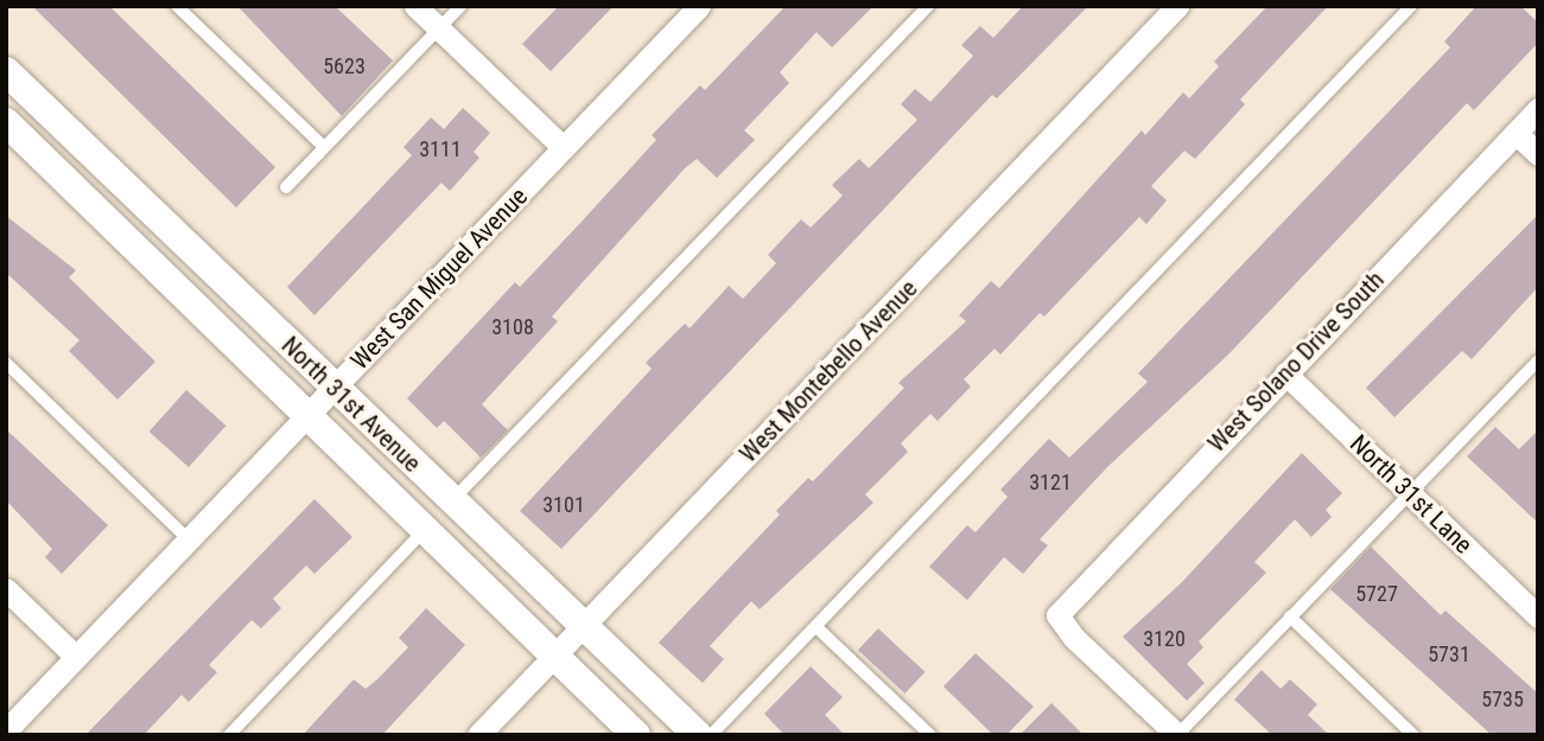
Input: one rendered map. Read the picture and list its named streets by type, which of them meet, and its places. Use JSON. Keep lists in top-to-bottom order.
{
  "streets": {
    "street": [
      "West San Miguel Avenue",
      "West Solano Drive South",
      "West Montebello Avenue",
      "North 31st Avenue",
      "North 31st Lane"
    ]
  },
  "crossings": [
    ["West San Miguel Avenue", "North 31st Avenue"],
    ["West Solano Drive South", "North 31st Lane"],
    ["West Montebello Avenue", "North 31st Avenue"]
  ],
  "house_numbers": [
    "5623",
    "3111",
    "3108",
    "3121",
    "3101",
    "5727",
    "3120",
    "5731",
    "5735"
  ]
}
